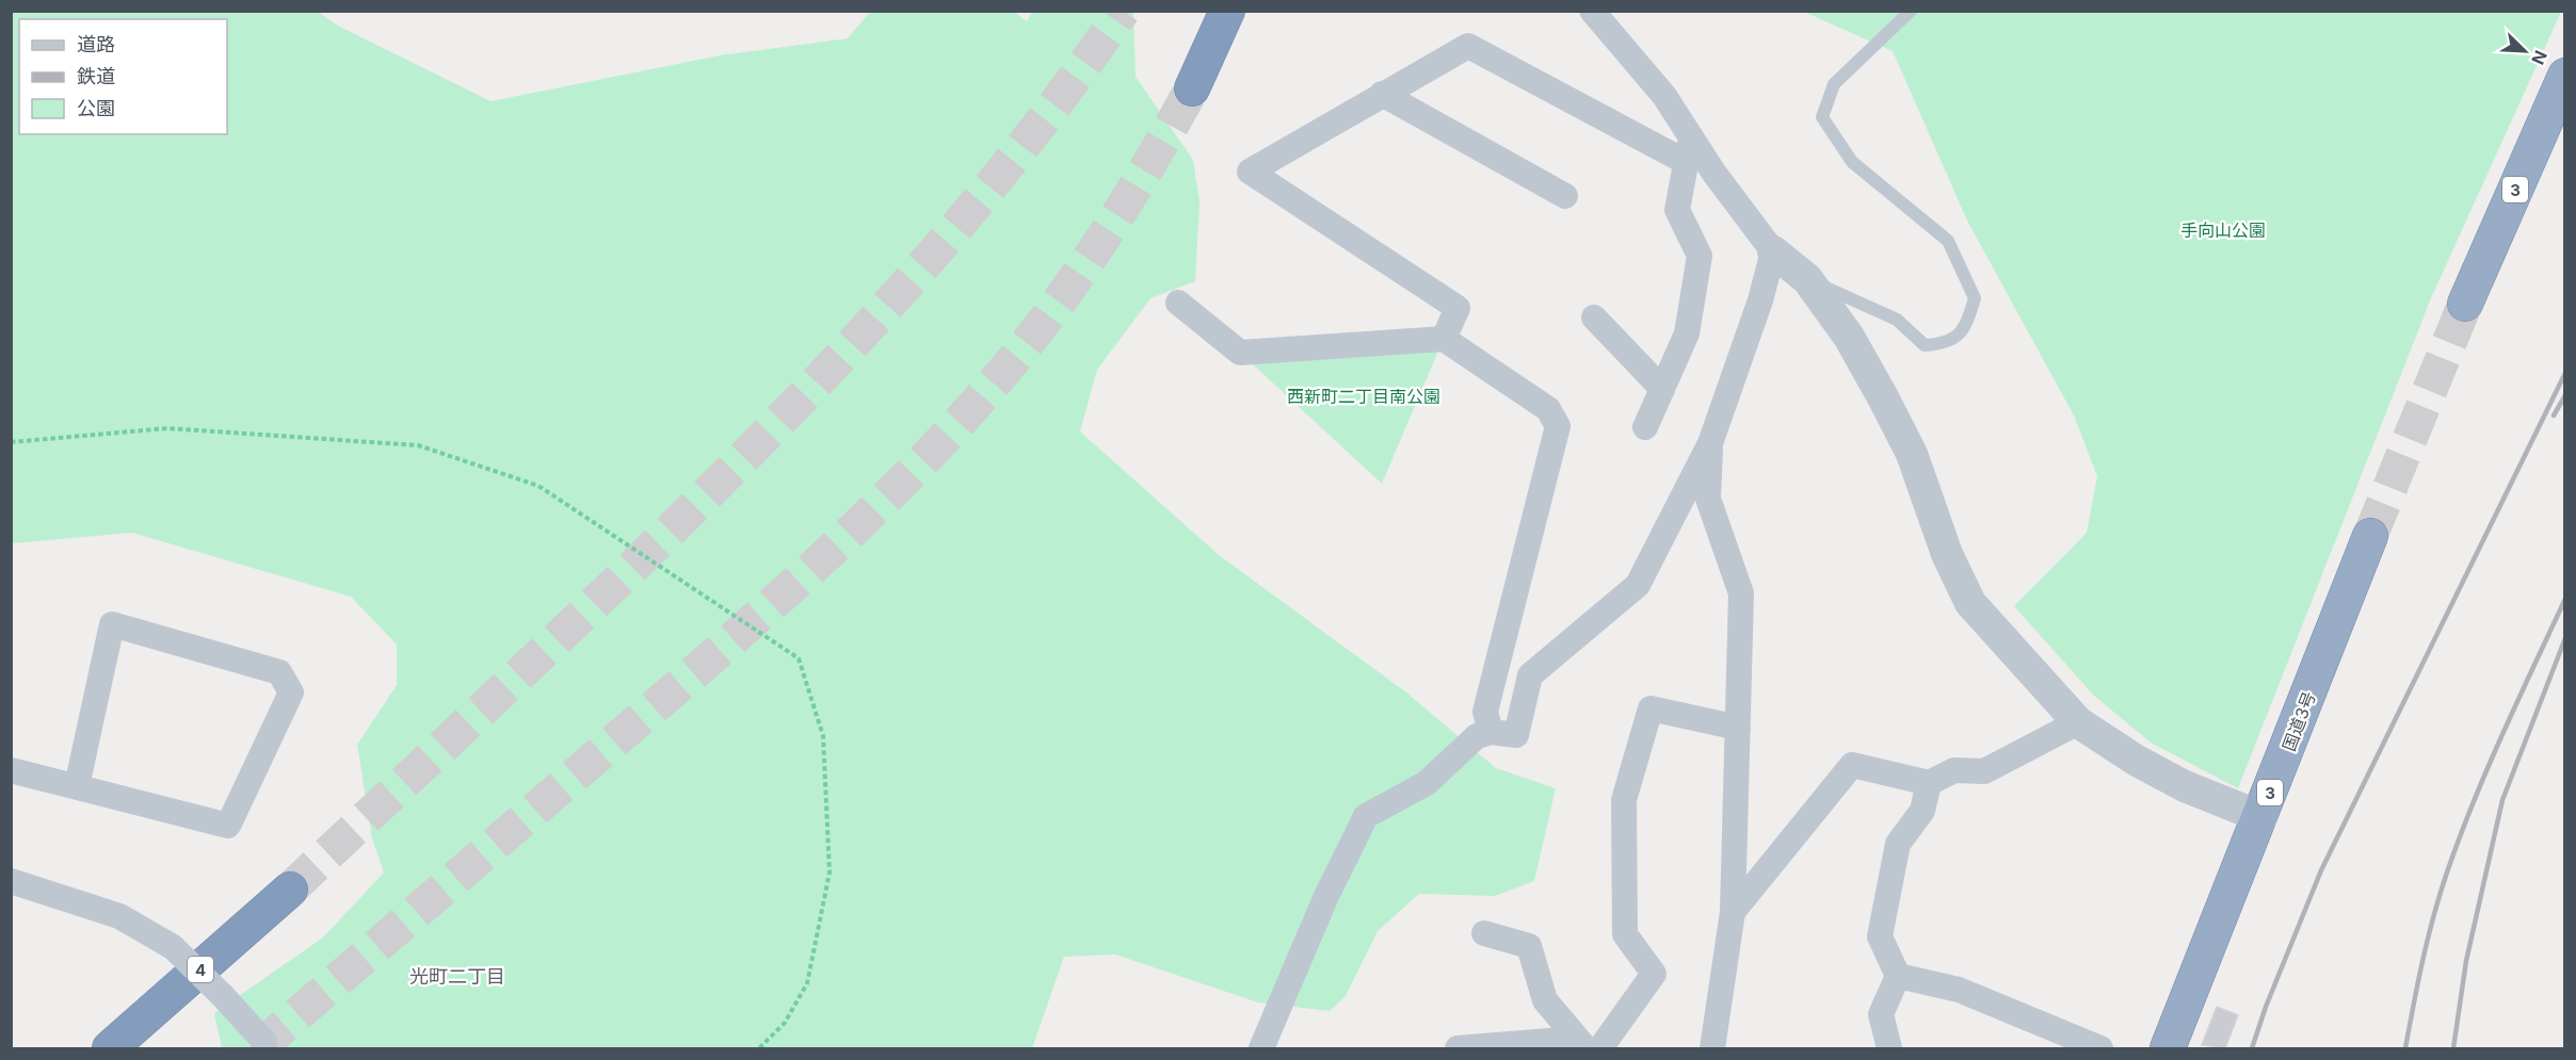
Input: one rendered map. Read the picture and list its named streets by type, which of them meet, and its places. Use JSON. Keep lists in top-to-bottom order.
{
  "streets": {
    "highway": ["3", "国道3号", "4"]
  },
  "districts": ["光町二丁目"],
  "parks": ["手向山公園", "西新町二丁目南公園"],
  "legend": ["道路", "鉄道", "公園"],
  "north": "bottom right"
}
